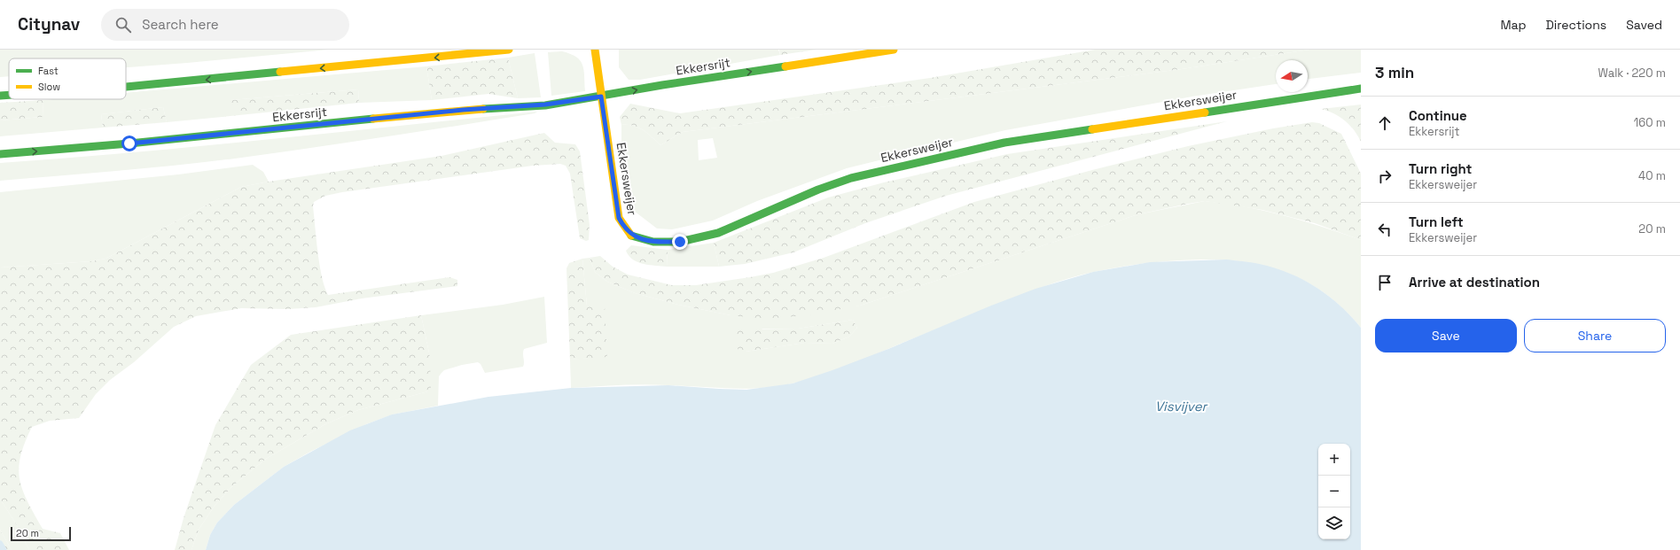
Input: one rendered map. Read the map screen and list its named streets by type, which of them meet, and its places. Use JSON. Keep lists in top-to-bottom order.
{
  "streets": {
    "main road": ["Ekkersrijt", "Ekkersweijer"]
  },
  "crossings": [
    ["Ekkersrijt", "Ekkersweijer"]
  ],
  "water": ["Visvijver"],
  "legend": ["Fast", "Slow"],
  "scale_bar": "20 m",
  "north": "left",
  "page": {
    "header": "Citynav",
    "search": "Search here",
    "nav": ["Map", "Directions", "Saved"],
    "heading": ["3 min", "Walk · 220 m"],
    "list": [
      ["Continue", "Ekkersrijt", "160 m"],
      ["Turn right", "Ekkersweijer", "40 m"],
      ["Turn left", "Ekkersweijer", "20 m"],
      "Arrive at destination"
    ],
    "buttons": ["Save", "Share"],
    "map_buttons": ["+", "−"],
    "scale": "20 m"
  }
}
